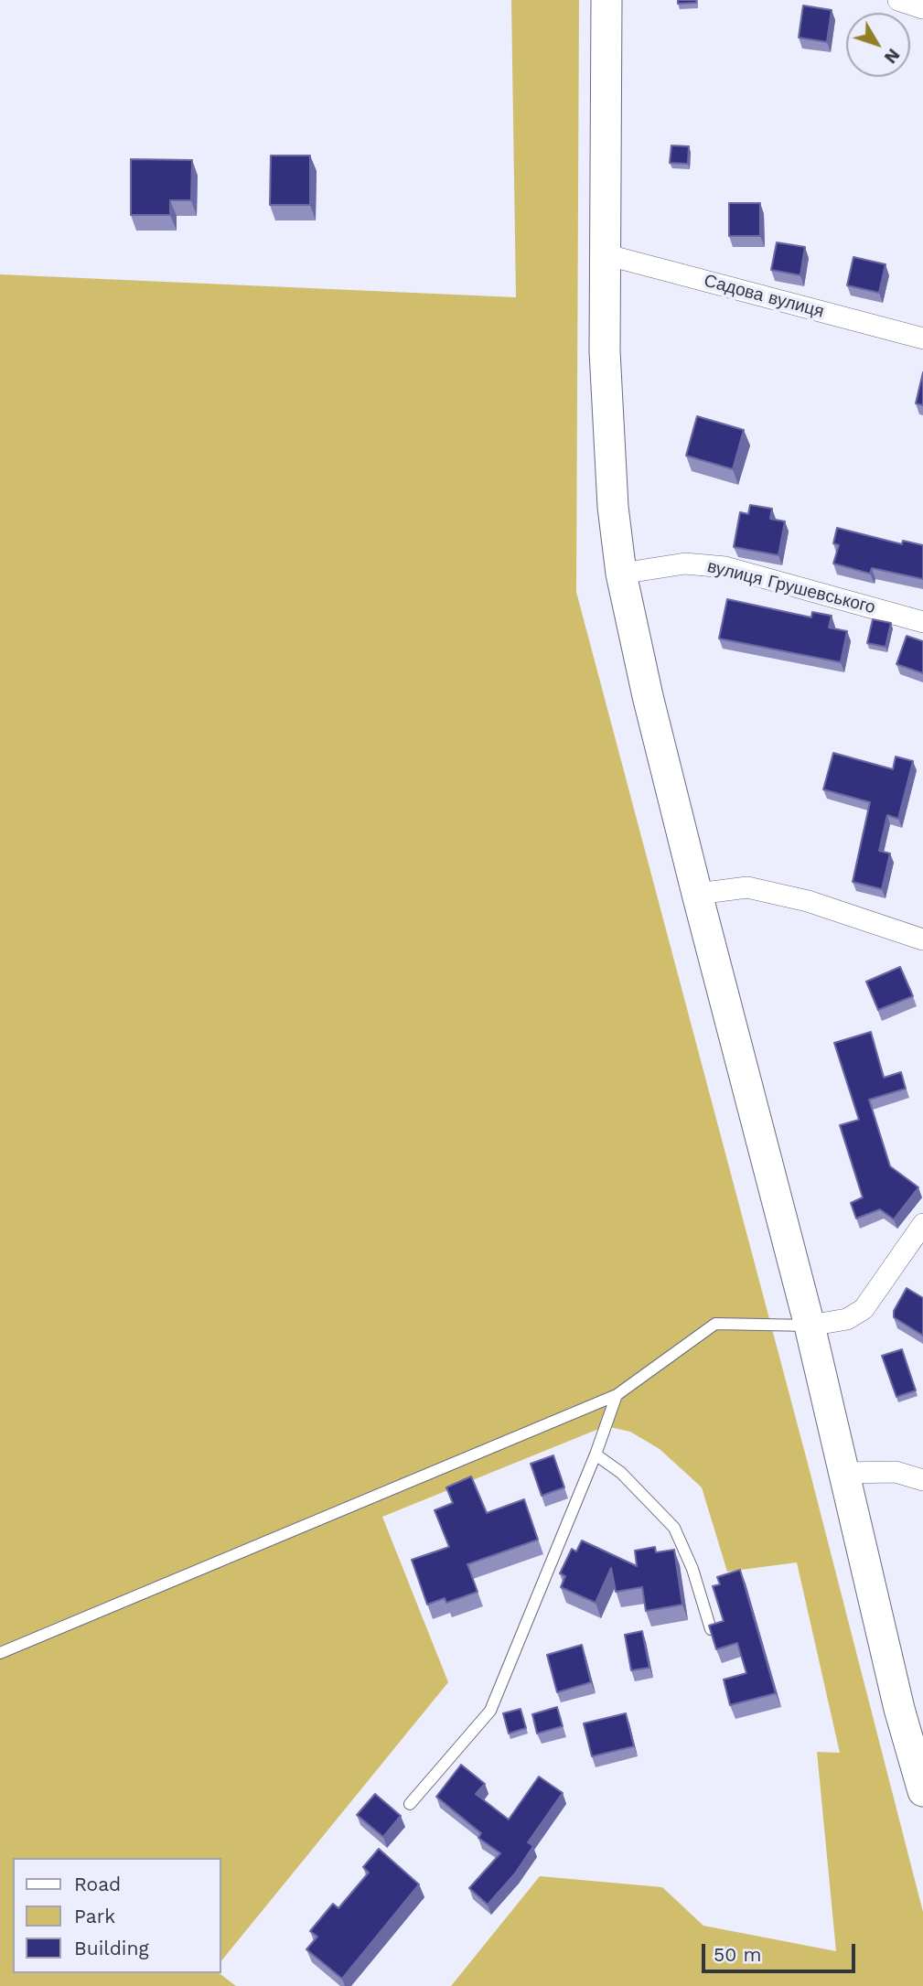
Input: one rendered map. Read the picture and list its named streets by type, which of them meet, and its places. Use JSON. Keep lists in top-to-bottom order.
{
  "streets": {
    "street": ["Садова вулиця", "вулиця Грушевського"]
  },
  "legend": ["Road", "Park", "Building"],
  "scale_bar": "50 m",
  "north": "bottom right"
}
